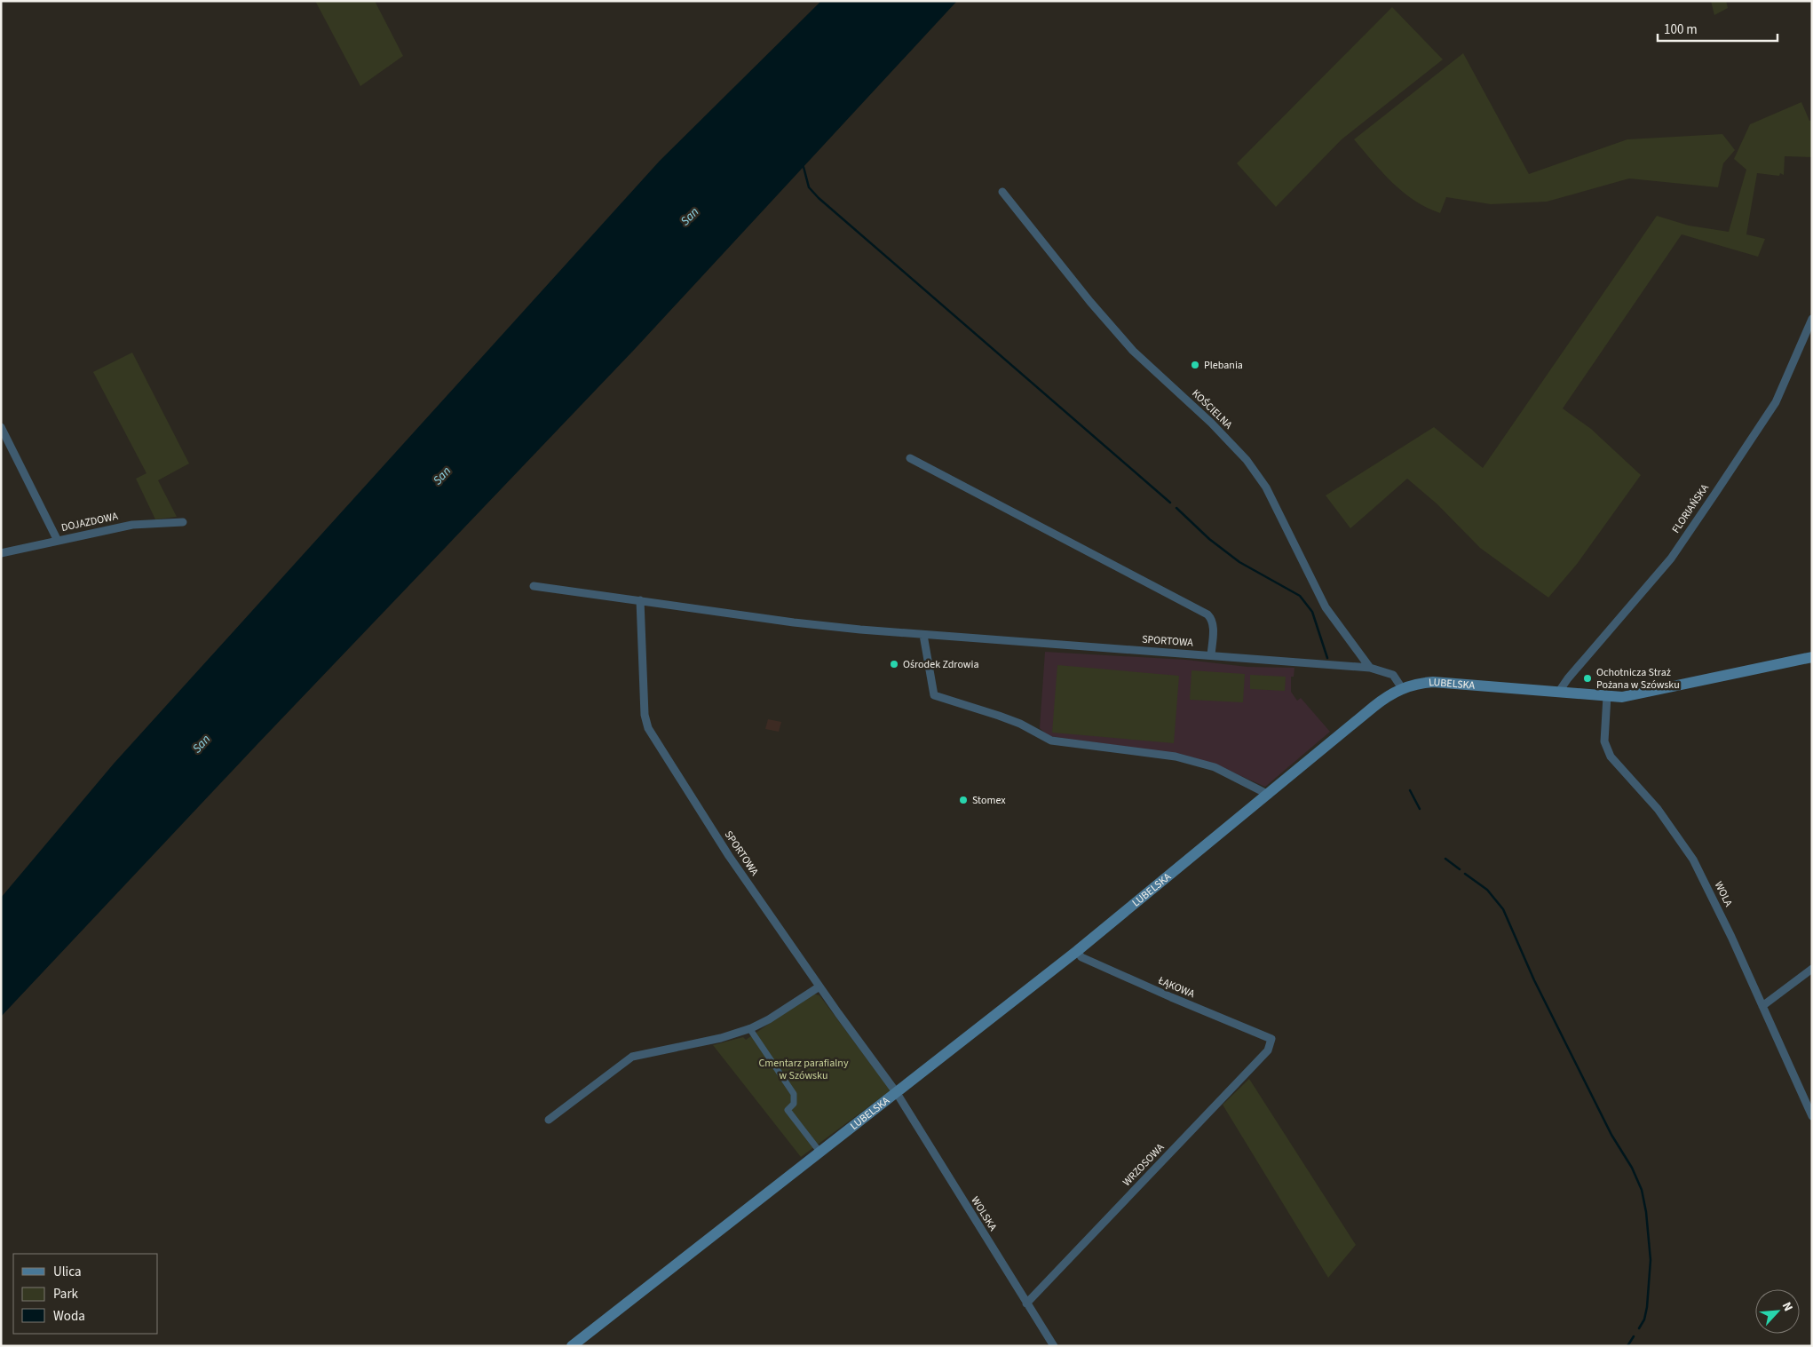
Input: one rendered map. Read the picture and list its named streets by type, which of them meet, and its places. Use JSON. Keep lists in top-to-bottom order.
{
  "streets": {
    "main road": ["LUBELSKA"],
    "street": [
      "KOŚCIELNA",
      "FLORIAŃSKA",
      "DOJAZDOWA",
      "SPORTOWA",
      "WOLA",
      "ŁĄKOWA",
      "WRZOSOWA",
      "WOLSKA"
    ]
  },
  "crossings": [
    ["KOŚCIELNA", "SPORTOWA"],
    ["FLORIAŃSKA", "LUBELSKA"],
    ["SPORTOWA", "LUBELSKA"],
    ["SPORTOWA", "WOLSKA"],
    ["LUBELSKA", "WOLA"],
    ["LUBELSKA", "ŁĄKOWA"],
    ["LUBELSKA", "WOLSKA"],
    ["ŁĄKOWA", "WRZOSOWA"],
    ["WRZOSOWA", "WOLSKA"]
  ],
  "water": ["San"],
  "parks": ["Cmentarz parafialny w Szówsku"],
  "places": [
    "Plebania",
    "Ośrodek Zdrowia",
    "Ochotnicza Straż Pożana w Szówsku",
    "Stomex"
  ],
  "legend": ["Ulica", "Park", "Woda"],
  "scale_bar": "100 m",
  "north": "top right"
}
